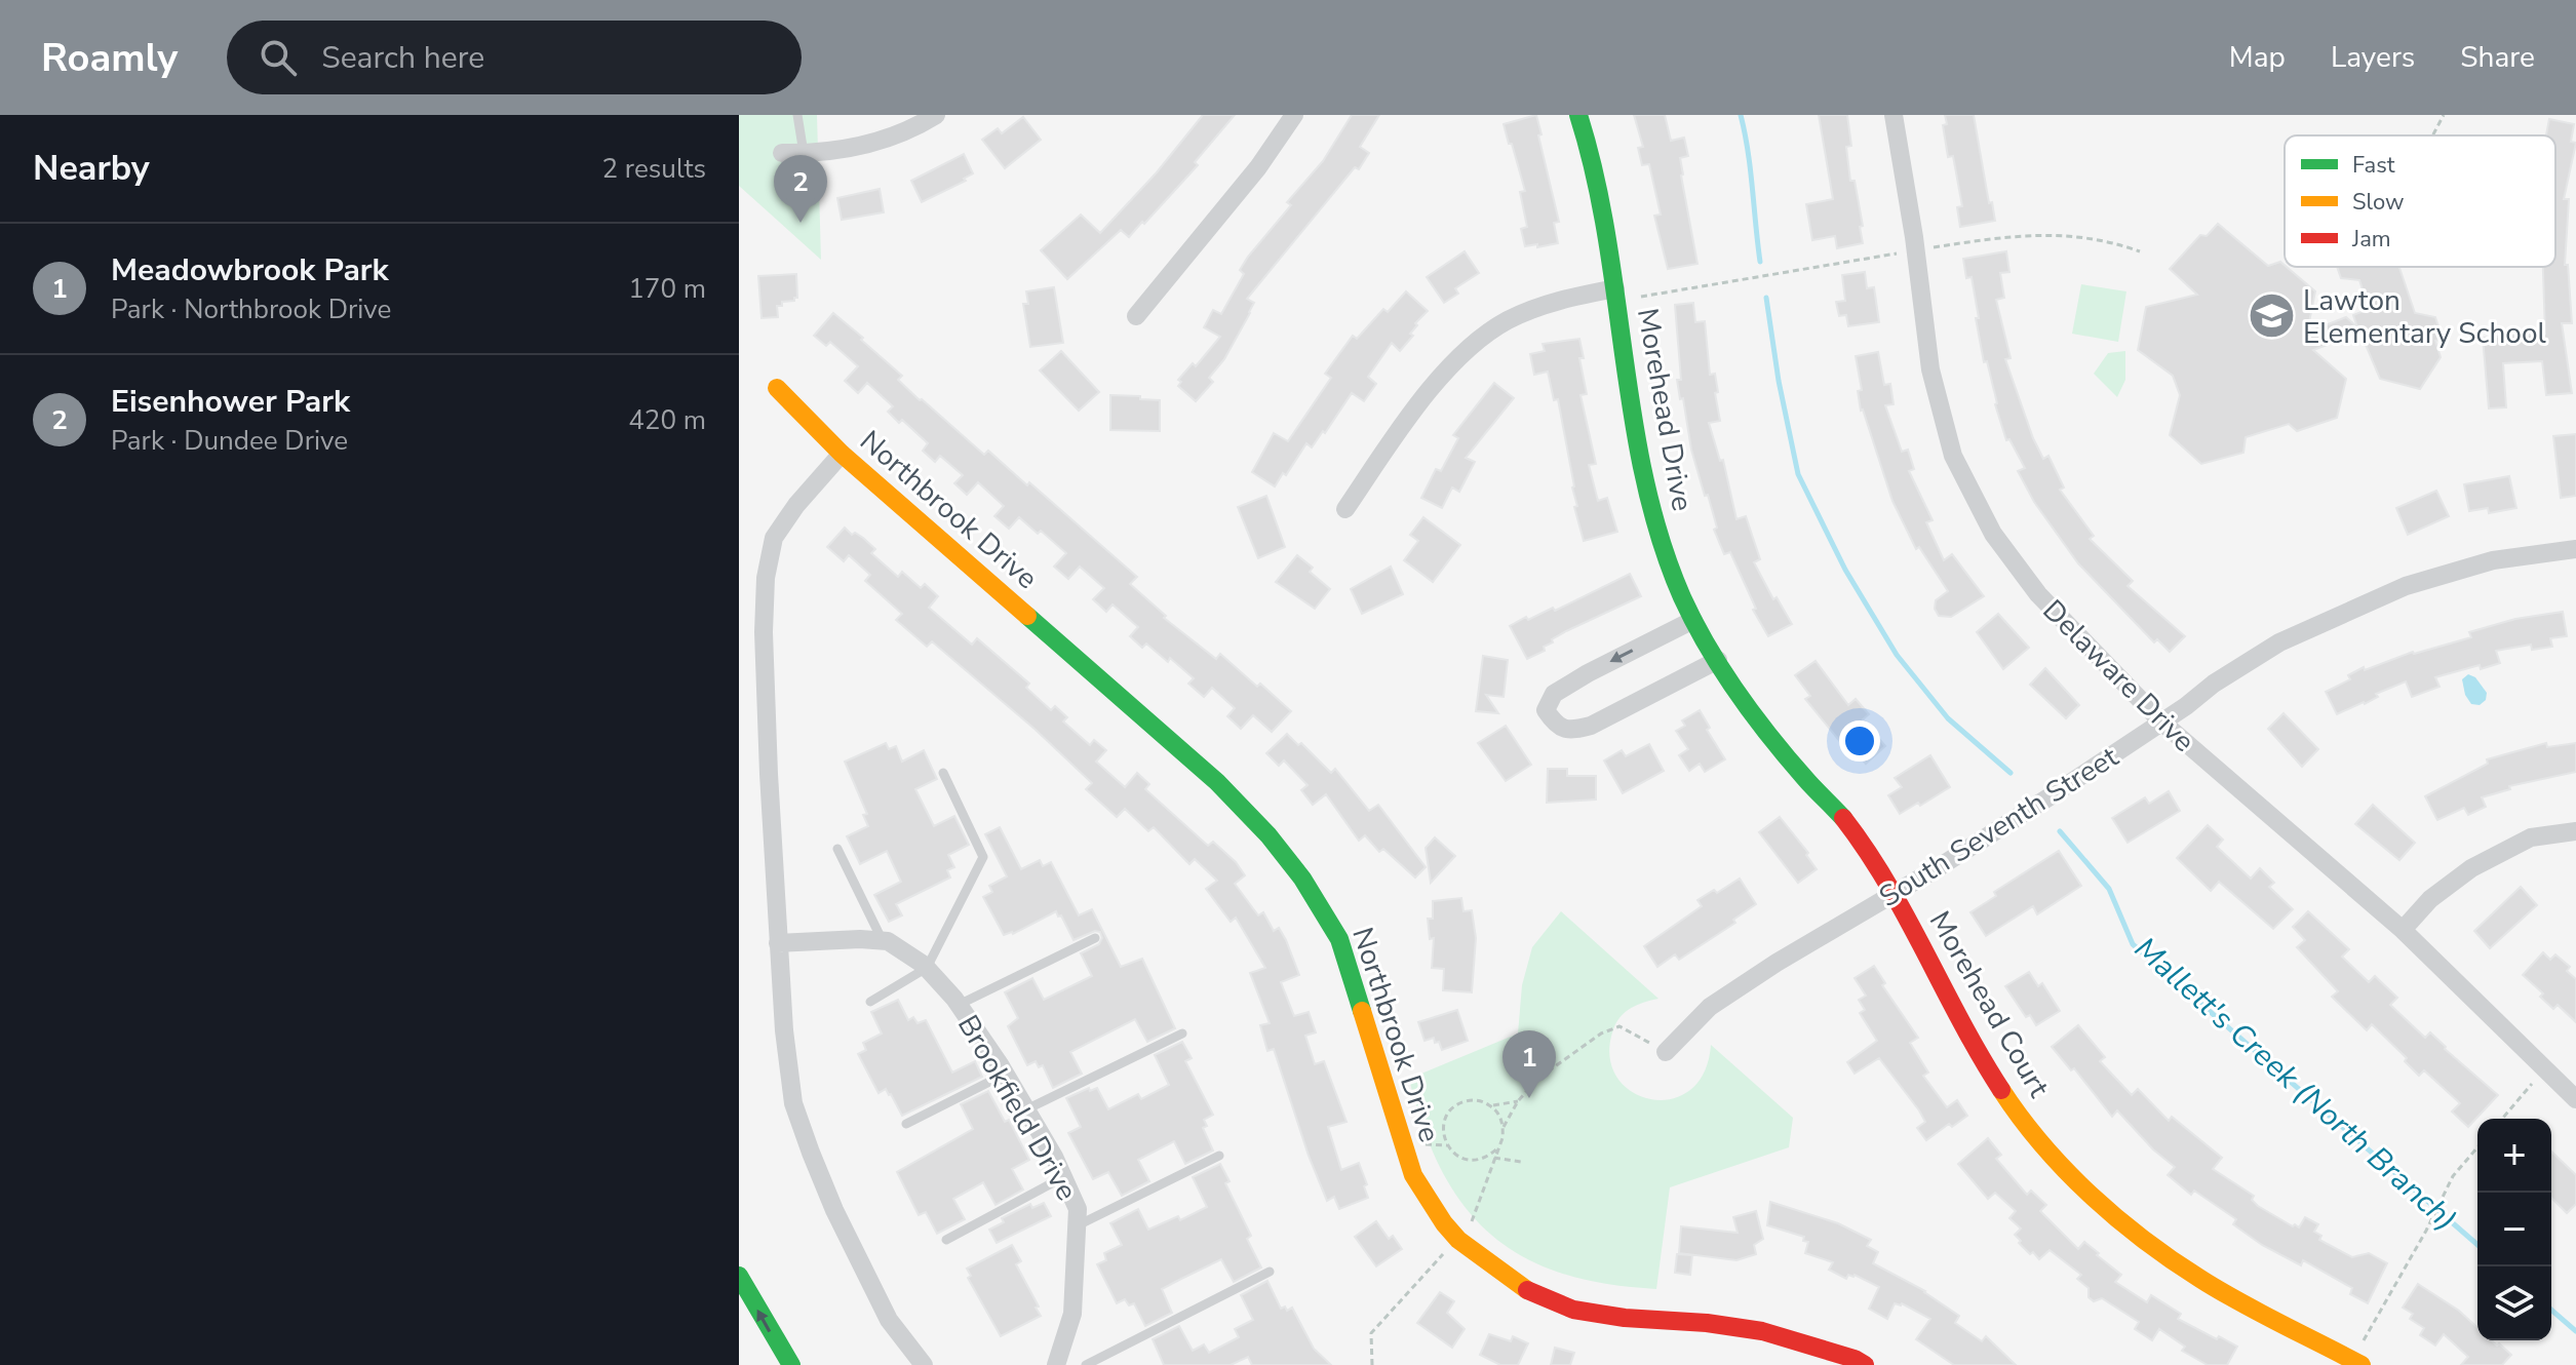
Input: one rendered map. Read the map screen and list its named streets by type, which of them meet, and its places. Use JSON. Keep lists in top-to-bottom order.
{
  "streets": {
    "main road": ["Morehead Drive", "Northbrook Drive", "Morehead Court"],
    "street": ["Delaware Drive", "South Seventh Street", "Brookfield Drive"]
  },
  "crossings": [
    ["Morehead Drive", "South Seventh Street"],
    ["Morehead Drive", "Morehead Court"],
    ["Delaware Drive", "South Seventh Street"],
    ["South Seventh Street", "Morehead Court"]
  ],
  "water": ["Mallett's Creek (North Branch)"],
  "places": {
    "school or university": ["Lawton Elementary School"]
  },
  "legend": ["Fast", "Slow", "Jam"],
  "page": {
    "header": "Roamly",
    "search": "Search here",
    "nav": ["Map", "Layers", "Share"],
    "heading": ["Nearby", "2 results"],
    "pins": ["2", "1"],
    "list": [
      {
        "mark": "1",
        "name": "Meadowbrook Park",
        "note": "Park · Northbrook Drive",
        "value": "170 m"
      },
      {
        "mark": "2",
        "name": "Eisenhower Park",
        "note": "Park · Dundee Drive",
        "value": "420 m"
      }
    ],
    "map_buttons": ["+", "−"]
  }
}
